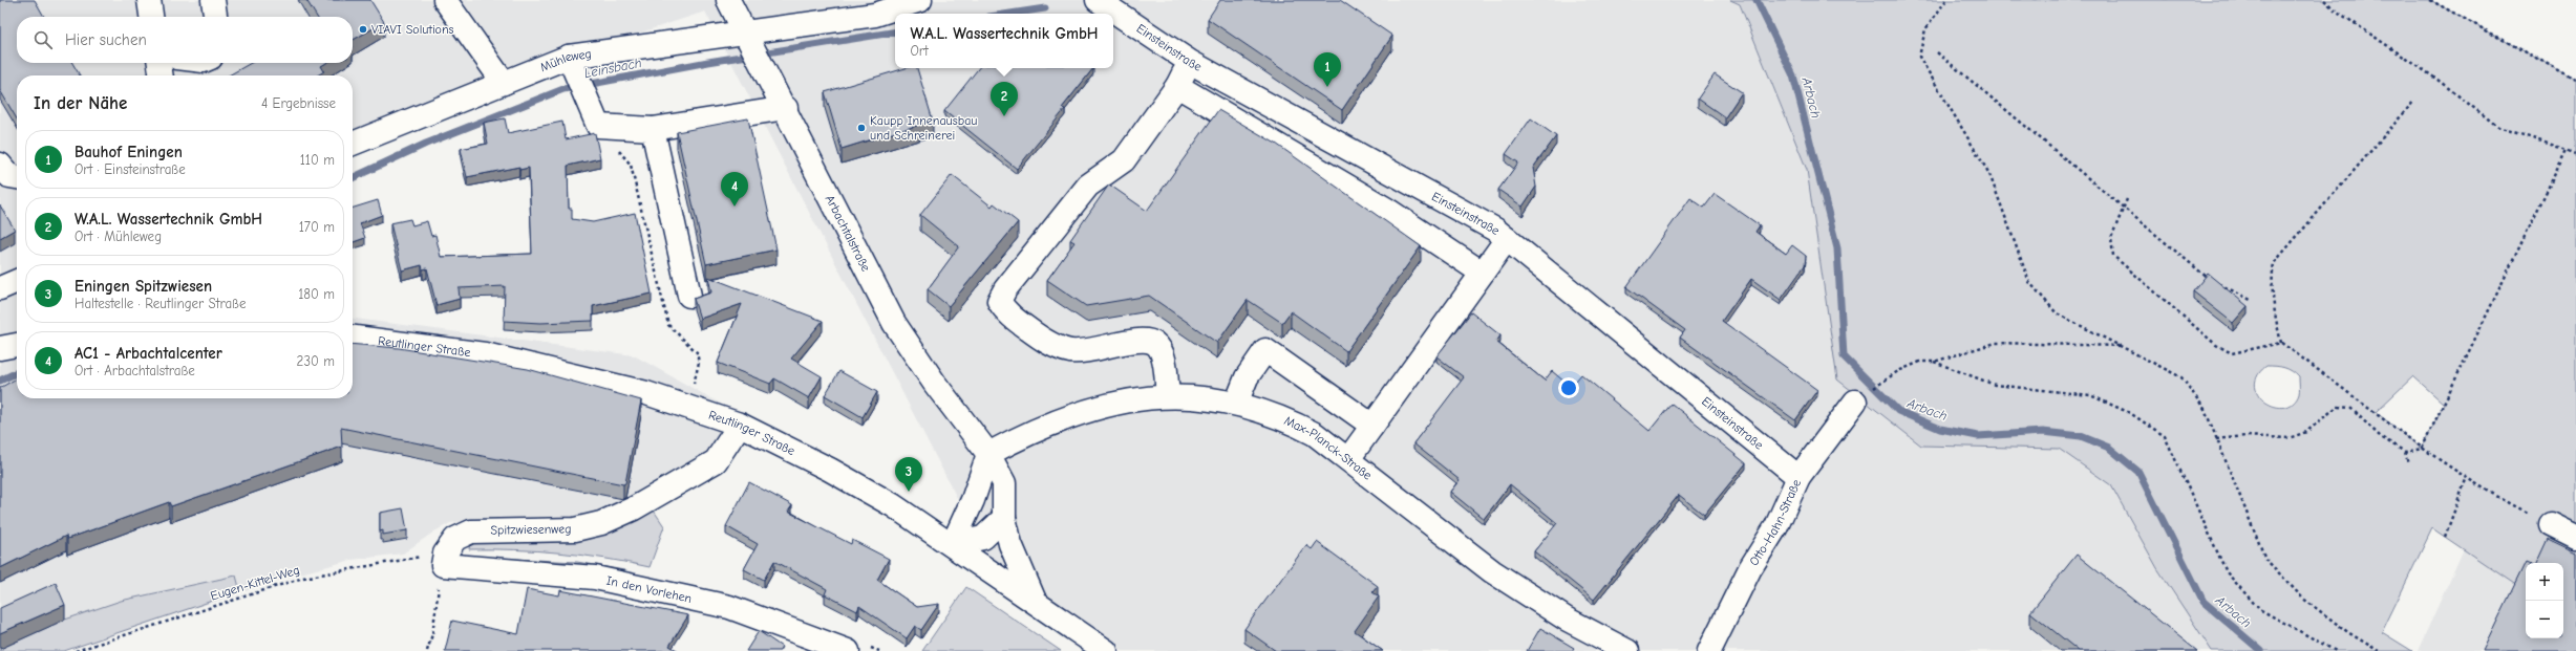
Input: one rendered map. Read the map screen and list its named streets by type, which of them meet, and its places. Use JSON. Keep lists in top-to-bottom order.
{
  "streets": {
    "street": [
      "Einsteinstraße",
      "Mühleweg",
      "Arbachtalstraße",
      "Reutlinger Straße",
      "Max-Planck-Straße",
      "Otto-Hahn-Straße",
      "Spitzwiesenweg",
      "In den Vorlehen"
    ],
    "path": ["Eugen-Kittel-Weg"]
  },
  "crossings": [
    ["Einsteinstraße", "Otto-Hahn-Straße"],
    ["Mühleweg", "Arbachtalstraße"],
    ["Arbachtalstraße", "Reutlinger Straße"],
    ["Arbachtalstraße", "Max-Planck-Straße"],
    ["Reutlinger Straße", "Spitzwiesenweg"],
    ["Spitzwiesenweg", "Eugen-Kittel-Weg"],
    ["Spitzwiesenweg", "In den Vorlehen"],
    ["Eugen-Kittel-Weg", "In den Vorlehen"]
  ],
  "water": ["Leinsbach", "Arbach"],
  "places": ["VIAVI Solutions", "Kaupp Innenausbau und Schreinerei"],
  "page": {
    "popup": ["W.A.L. Wassertechnik GmbH", "Ort"],
    "search": "Hier suchen",
    "pins": [
      "1",
      "2",
      "4",
      "3"
    ],
    "heading": ["In der Nähe", "4 Ergebnisse"],
    "list": [
      {
        "mark": "1",
        "name": "Bauhof Eningen",
        "note": "Ort · Einsteinstraße",
        "value": "110 m"
      },
      {
        "mark": "2",
        "name": "W.A.L. Wassertechnik GmbH",
        "note": "Ort · Mühleweg",
        "value": "170 m"
      },
      {
        "mark": "3",
        "name": "Eningen Spitzwiesen",
        "note": "Haltestelle · Reutlinger Straße",
        "value": "180 m"
      },
      {
        "mark": "4",
        "name": "AC1 - Arbachtalcenter",
        "note": "Ort · Arbachtalstraße",
        "value": "230 m"
      }
    ],
    "map_buttons": ["+", "−"]
  }
}
